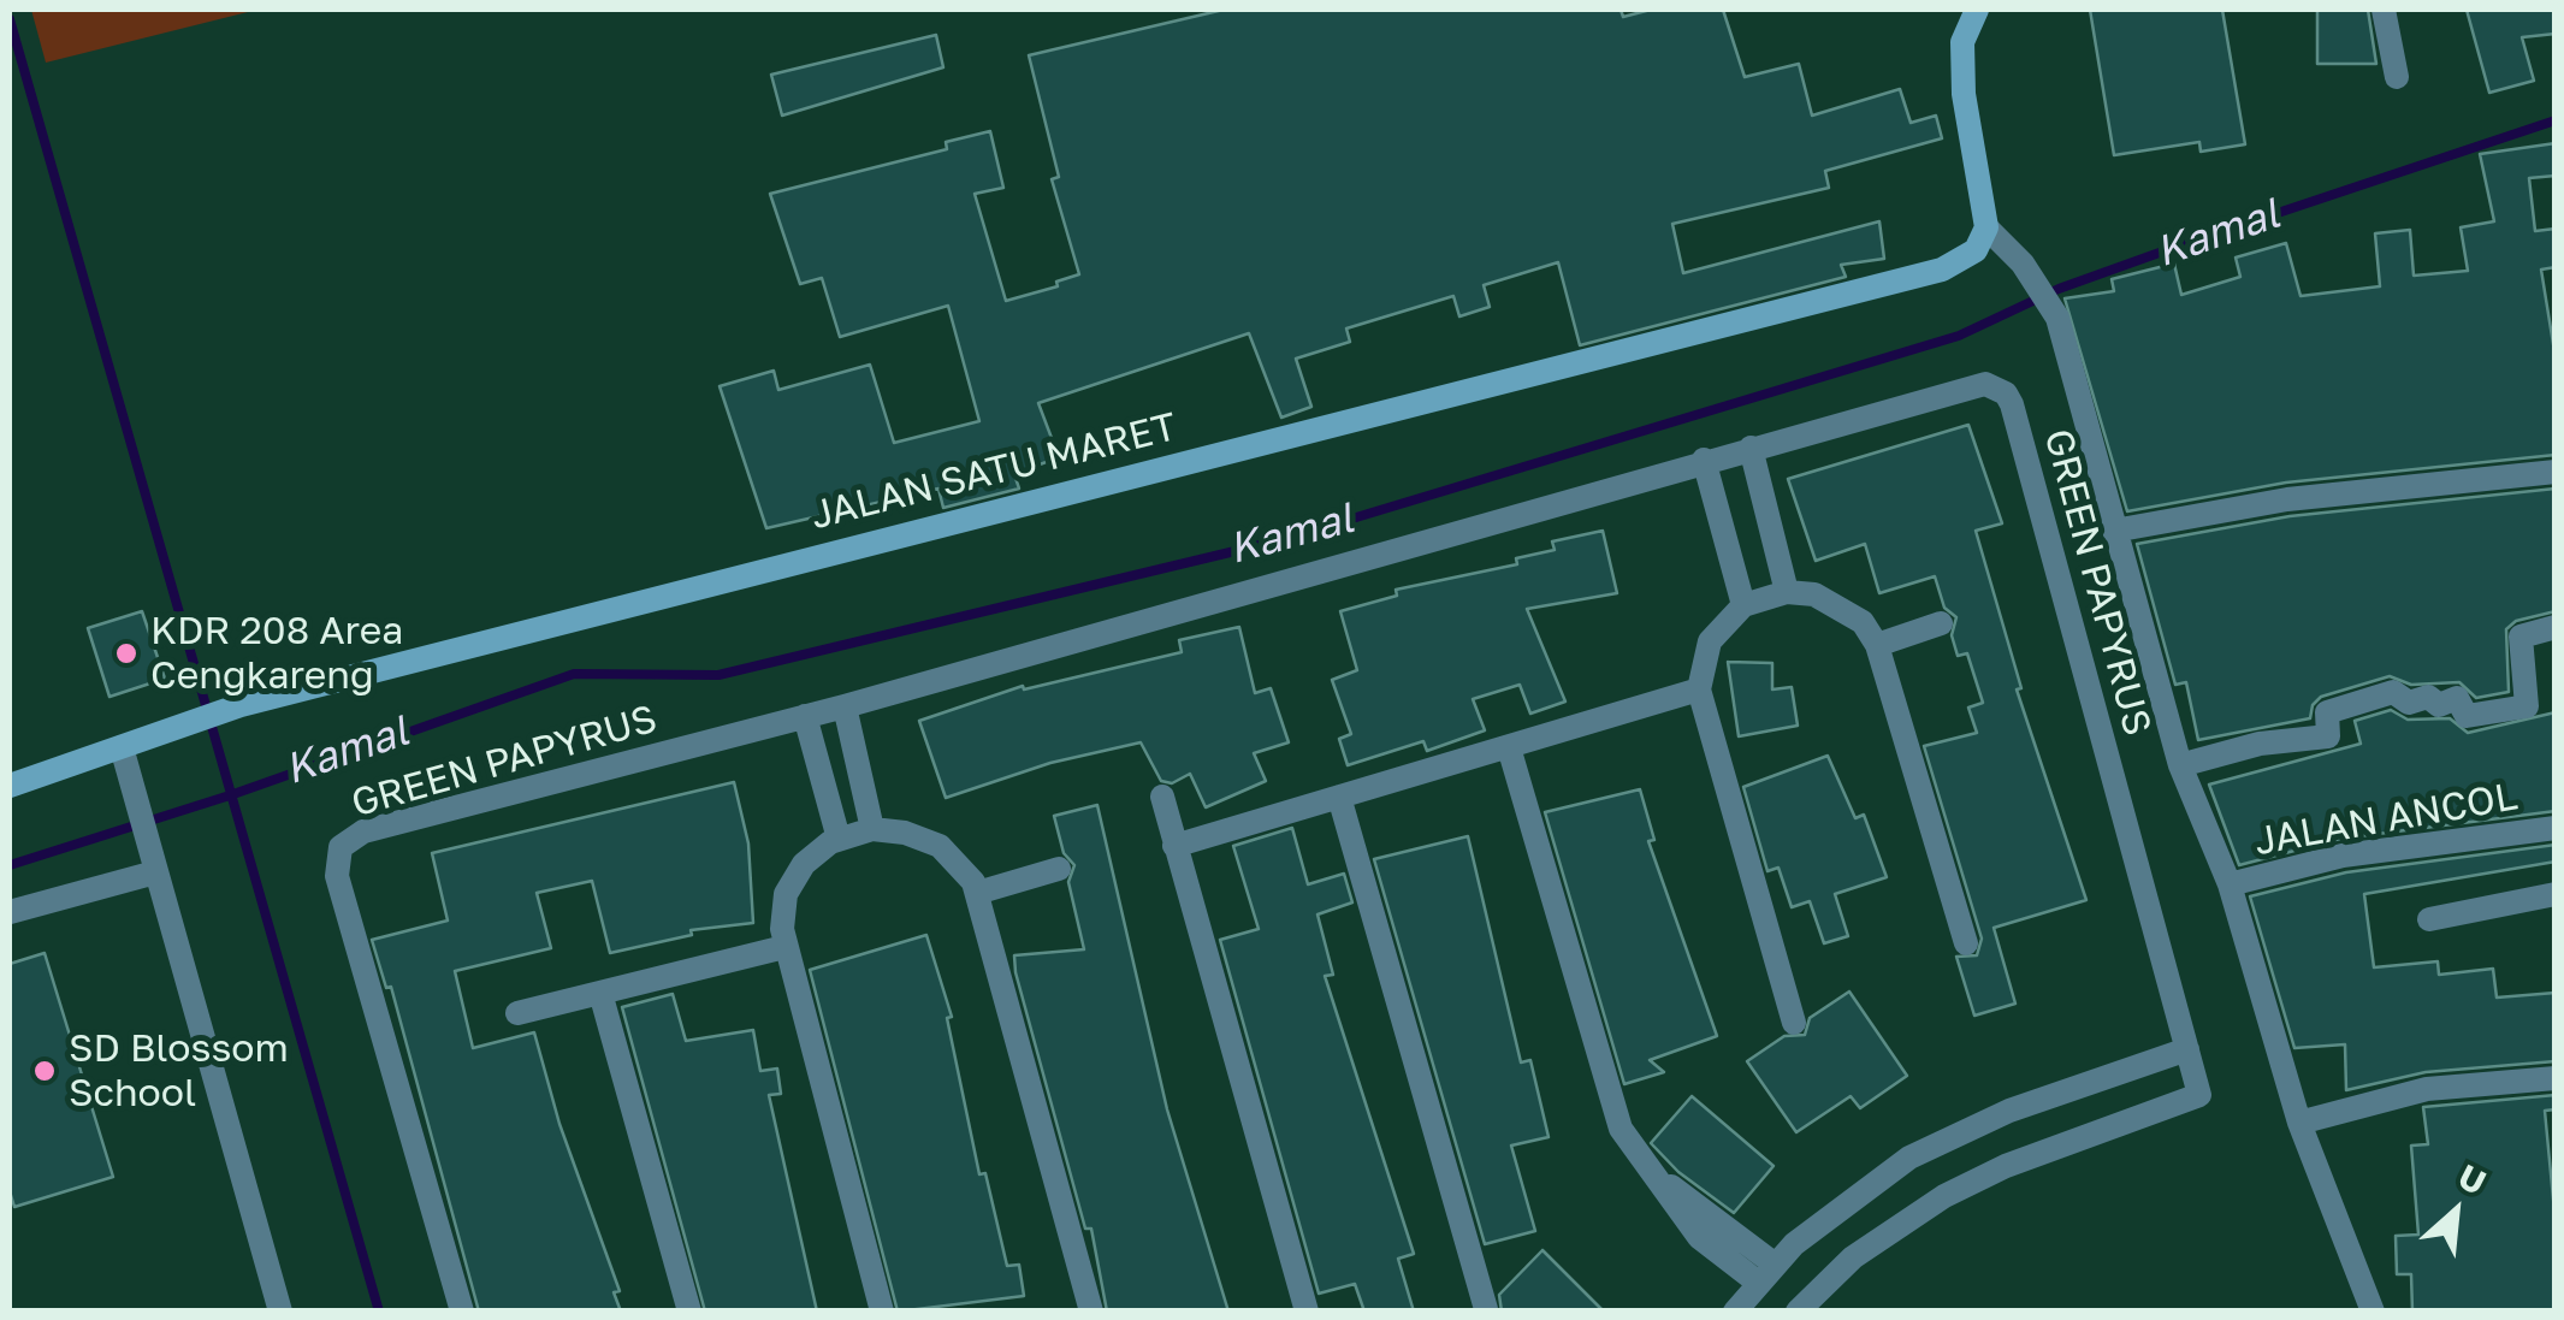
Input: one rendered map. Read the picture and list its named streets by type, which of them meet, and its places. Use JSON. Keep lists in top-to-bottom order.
{
  "streets": {
    "street": ["JALAN SATU MARET", "GREEN PAPYRUS", "JALAN ANCOL"]
  },
  "water": ["Kamal"],
  "places": ["KDR 208 Area Cengkareng", "SD Blossom School"],
  "north": "top right"
}
